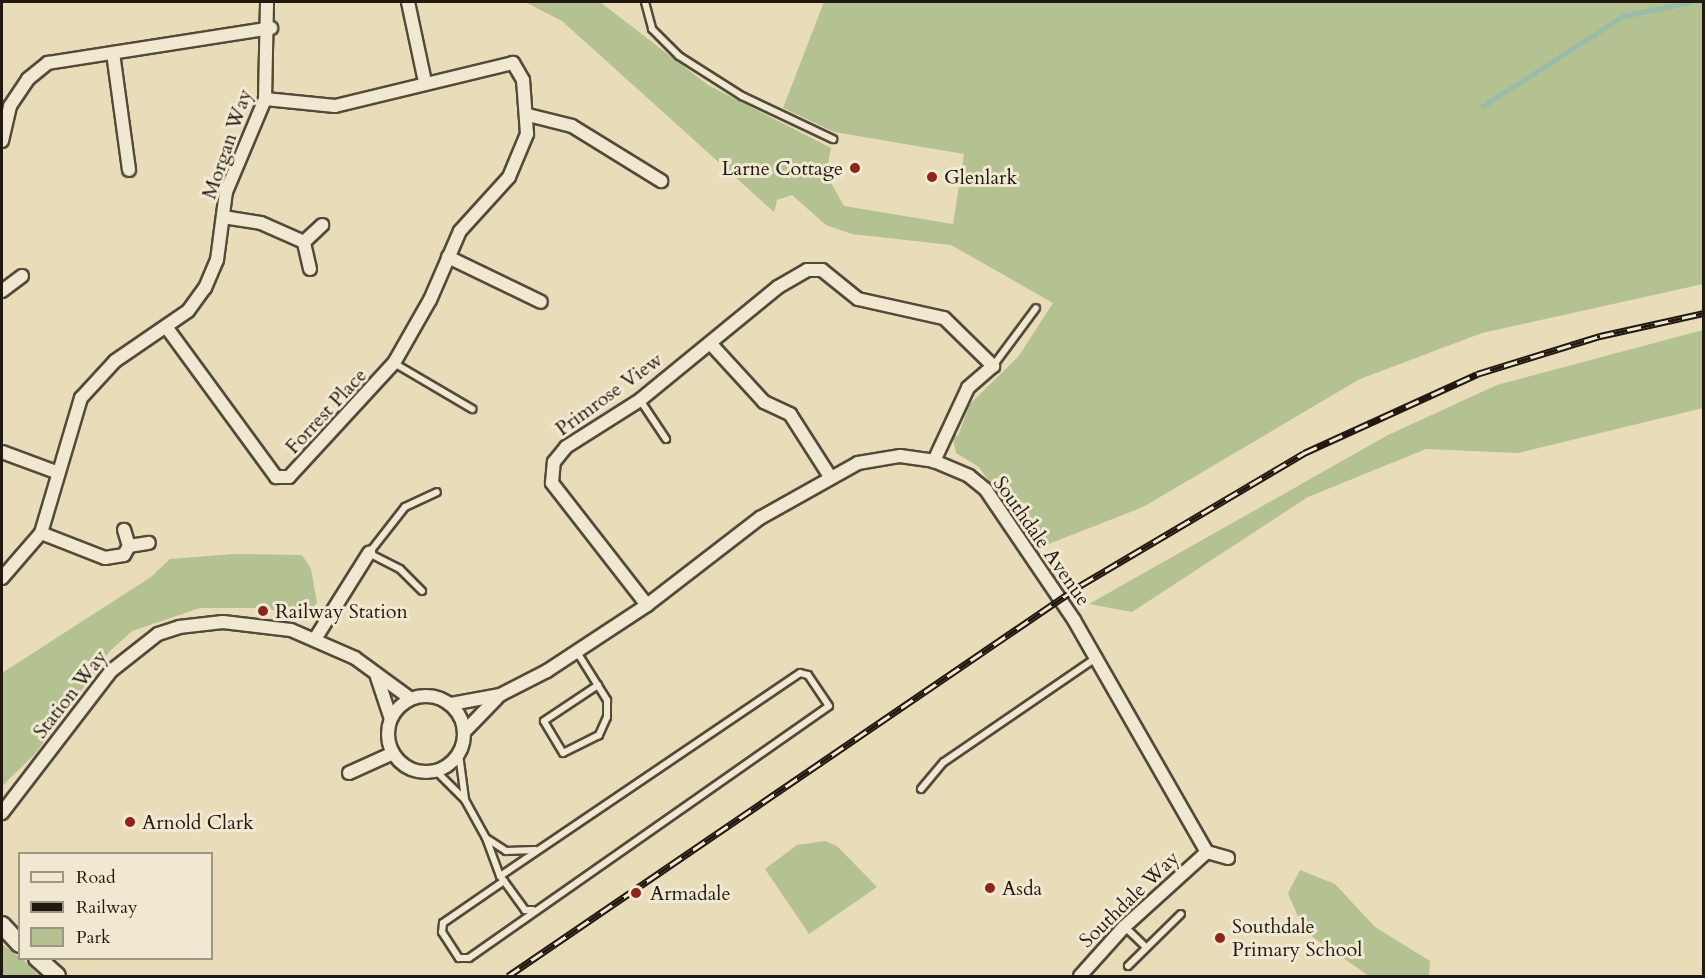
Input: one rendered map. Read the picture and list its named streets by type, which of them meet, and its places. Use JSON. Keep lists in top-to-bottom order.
{
  "streets": {
    "street": [
      "Morgan Way",
      "Primrose View",
      "Forrest Place",
      "Southdale Avenue",
      "Station Way",
      "Southdale Way"
    ]
  },
  "crossings": [
    ["Morgan Way", "Forrest Place"],
    ["Primrose View", "Southdale Avenue"],
    ["Southdale Avenue", "Station Way"],
    ["Southdale Avenue", "Southdale Way"]
  ],
  "places": [
    "Larne Cottage",
    "Glenlark",
    "Railway Station",
    "Arnold Clark",
    "Asda",
    "Armadale",
    "Southdale Primary School"
  ],
  "legend": ["Road", "Railway", "Park"]
}
